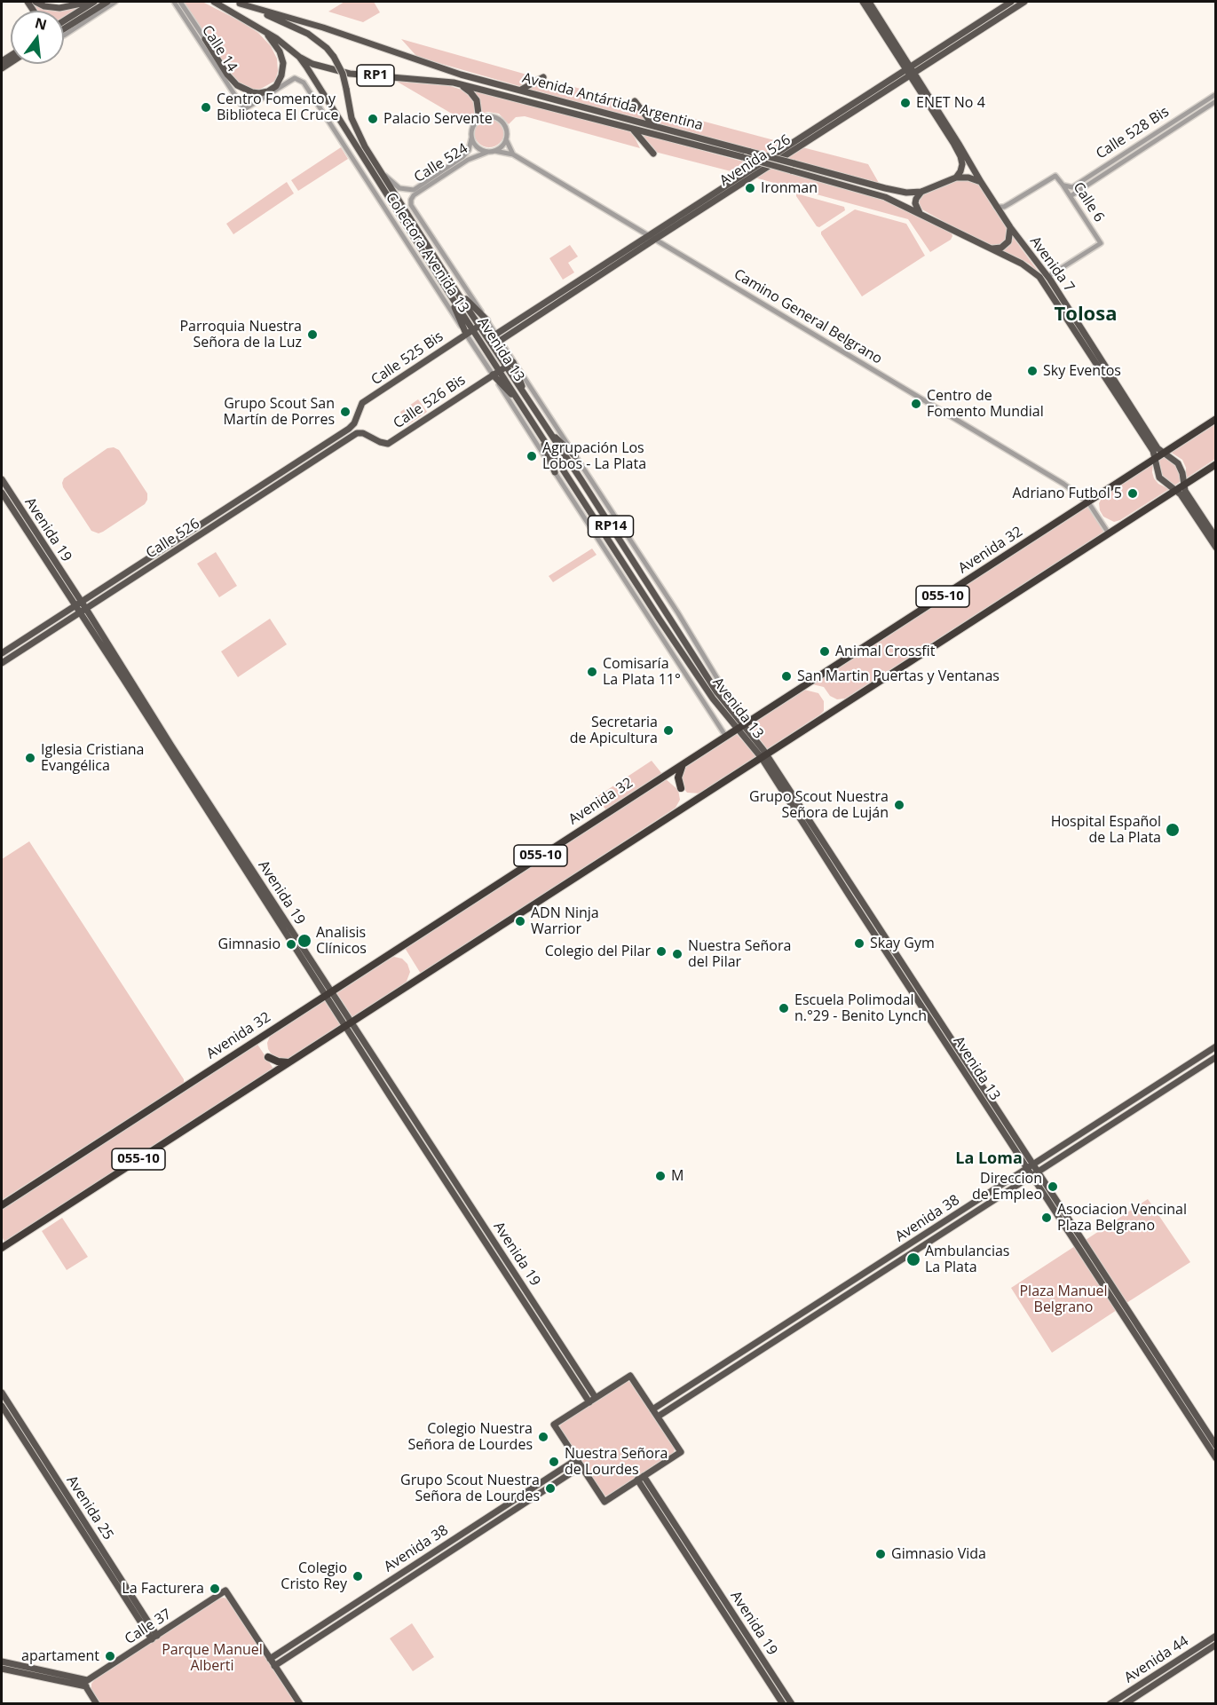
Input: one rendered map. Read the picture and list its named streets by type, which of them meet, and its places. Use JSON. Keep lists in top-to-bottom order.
{
  "streets": {
    "highway": ["Avenida 32", "055-10"],
    "main road": [
      "RP1",
      "Avenida Antártida Argentina",
      "Avenida 526",
      "Avenida 7",
      "Avenida 13",
      "Calle 525 Bis",
      "Calle 526 Bis",
      "RP14",
      "Avenida 19",
      "Calle 526",
      "Avenida 38",
      "Avenida 25",
      "Calle 37",
      "Avenida 44"
    ],
    "street": [
      "Calle 14",
      "Calle 528 Bis",
      "Calle 524",
      "Calle 6",
      "Colectora Avenida 13",
      "Camino General Belgrano"
    ]
  },
  "crossings": [
    ["Calle 14", "Colectora Avenida 13"],
    ["RP1", "Calle 524"],
    ["RP1", "Camino General Belgrano"],
    ["Avenida Antártida Argentina", "Avenida 7"],
    ["Avenida Antártida Argentina", "Avenida 13"],
    ["Calle 528 Bis", "Calle 6"],
    ["Avenida 526", "Colectora Avenida 13"],
    ["Avenida 526", "Avenida 7"],
    ["Avenida 526", "Camino General Belgrano"],
    ["Calle 524", "Colectora Avenida 13"],
    ["Calle 524", "Camino General Belgrano"],
    ["Calle 524", "Avenida 13"],
    ["Calle 6", "Avenida 7"],
    ["Colectora Avenida 13", "Avenida 13"],
    ["Colectora Avenida 13", "Calle 525 Bis"],
    ["Colectora Avenida 13", "Calle 526 Bis"],
    ["Colectora Avenida 13", "Avenida 32"],
    ["Avenida 7", "Avenida 32"],
    ["Avenida 7", "055-10"],
    ["Camino General Belgrano", "Avenida 32"],
    ["Camino General Belgrano", "055-10"],
    ["Avenida 13", "Calle 525 Bis"],
    ["Avenida 13", "Calle 526 Bis"],
    ["Avenida 13", "Avenida 32"],
    ["Avenida 13", "055-10"],
    ["Avenida 13", "Avenida 38"],
    ["Calle 525 Bis", "Calle 526"],
    ["Calle 526 Bis", "Calle 526"],
    ["Avenida 19", "Calle 526"],
    ["Avenida 19", "Avenida 32"],
    ["Avenida 19", "055-10"],
    ["Avenida 38", "Calle 37"],
    ["Avenida 25", "Calle 37"]
  ],
  "districts": ["Tolosa", "La Loma"],
  "parks": ["Plaza Manuel Belgrano", "Parque Manuel Alberti"],
  "places": [
    "ENET No 4",
    "Centro Fomento y Biblioteca El Cruce",
    "Palacio Servente",
    "Ironman",
    "Parroquia Nuestra Señora de la Luz",
    "Sky Eventos",
    "Centro de Fomento Mundial",
    "Grupo Scout San Martín de Porres",
    "Agrupación Los Lobos - La Plata",
    "Adriano Futbol 5",
    "Animal Crossfit",
    "Comisaría La Plata 11°",
    "San Martin Puertas y Ventanas",
    "Secretaria de Apicultura",
    "Iglesia Cristiana Evangélica",
    "Grupo Scout Nuestra Señora de Luján",
    "Hospital Español de La Plata",
    "ADN Ninja Warrior",
    "Analisis Clínicos",
    "Skay Gym",
    "Gimnasio",
    "Colegio del Pilar",
    "Nuestra Señora del Pilar",
    "Escuela Polimodal n.°29 - Benito Lynch",
    "M",
    "Direccion de Empleo",
    "Asociacion Vencinal Plaza Belgrano",
    "Ambulancias La Plata",
    "Colegio Nuestra Señora de Lourdes",
    "Nuestra Señora de Lourdes",
    "Grupo Scout Nuestra Señora de Lourdes",
    "Gimnasio Vida",
    "Colegio Cristo Rey",
    "La Facturera",
    "apartament"
  ],
  "north": "top"
}
